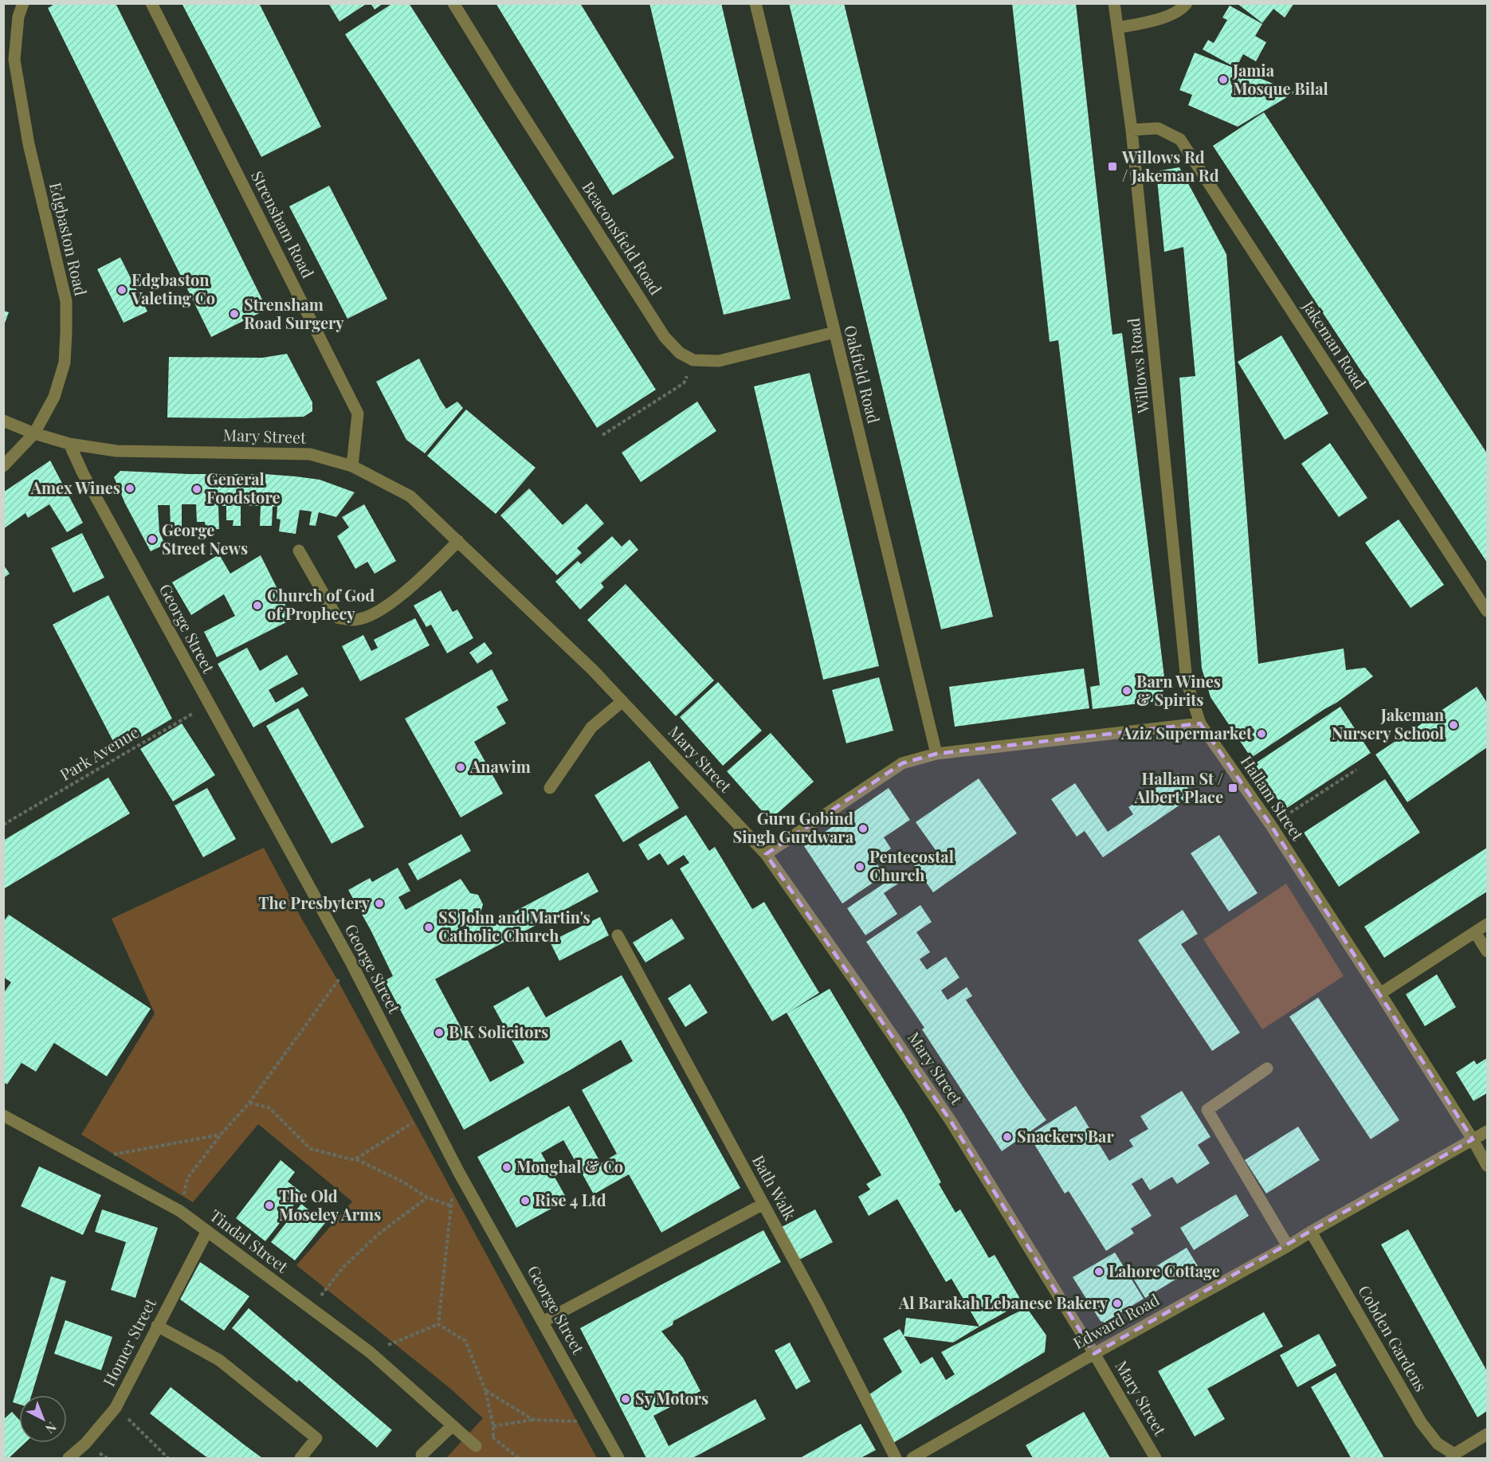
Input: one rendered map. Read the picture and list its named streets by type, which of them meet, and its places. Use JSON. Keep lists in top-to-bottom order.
{
  "streets": {
    "street": [
      "Strensham Road",
      "Beaconsfield Road",
      "Edgbaston Road",
      "Jakeman Road",
      "Willows Road",
      "Oakfield Road",
      "Mary Street",
      "George Street",
      "Hallam Street",
      "Bath Walk",
      "Tindal Street",
      "Edward Road",
      "Cobden Gardens",
      "Homer Street"
    ],
    "path": ["Park Avenue"]
  },
  "crossings": [
    ["Strensham Road", "Mary Street"],
    ["Edgbaston Road", "Mary Street"],
    ["Jakeman Road", "Willows Road"],
    ["Willows Road", "Hallam Street"],
    ["Mary Street", "George Street"],
    ["Mary Street", "Edward Road"],
    ["George Street", "Park Avenue"],
    ["Hallam Street", "Edward Road"],
    ["Tindal Street", "Homer Street"],
    ["Edward Road", "Cobden Gardens"]
  ],
  "places": {
    "other": [
      "Jamia Mosque Bilal",
      "Edgbaston Valeting Co",
      "Strensham Road Surgery",
      "Amex Wines",
      "General Foodstore",
      "George Street News",
      "Church of God of Prophecy",
      "Barn Wines & Spirits",
      "Jakeman Nursery School",
      "Aziz Supermarket",
      "Anawim",
      "Guru Gobind Singh Gurdwara",
      "Pentecostal Church",
      "The Presbytery",
      "SS John and Martin's Catholic Church",
      "B K Solicitors",
      "Snackers Bar",
      "Moughal & Co",
      "Rise 4 Ltd",
      "The Old Moseley Arms",
      "Lahore Cottage",
      "Al Barakah Lebanese Bakery",
      "Sy Motors"
    ],
    "transit": ["Willows Rd / Jakeman Rd", "Hallam St / Albert Place"]
  },
  "north": "bottom right"
}
